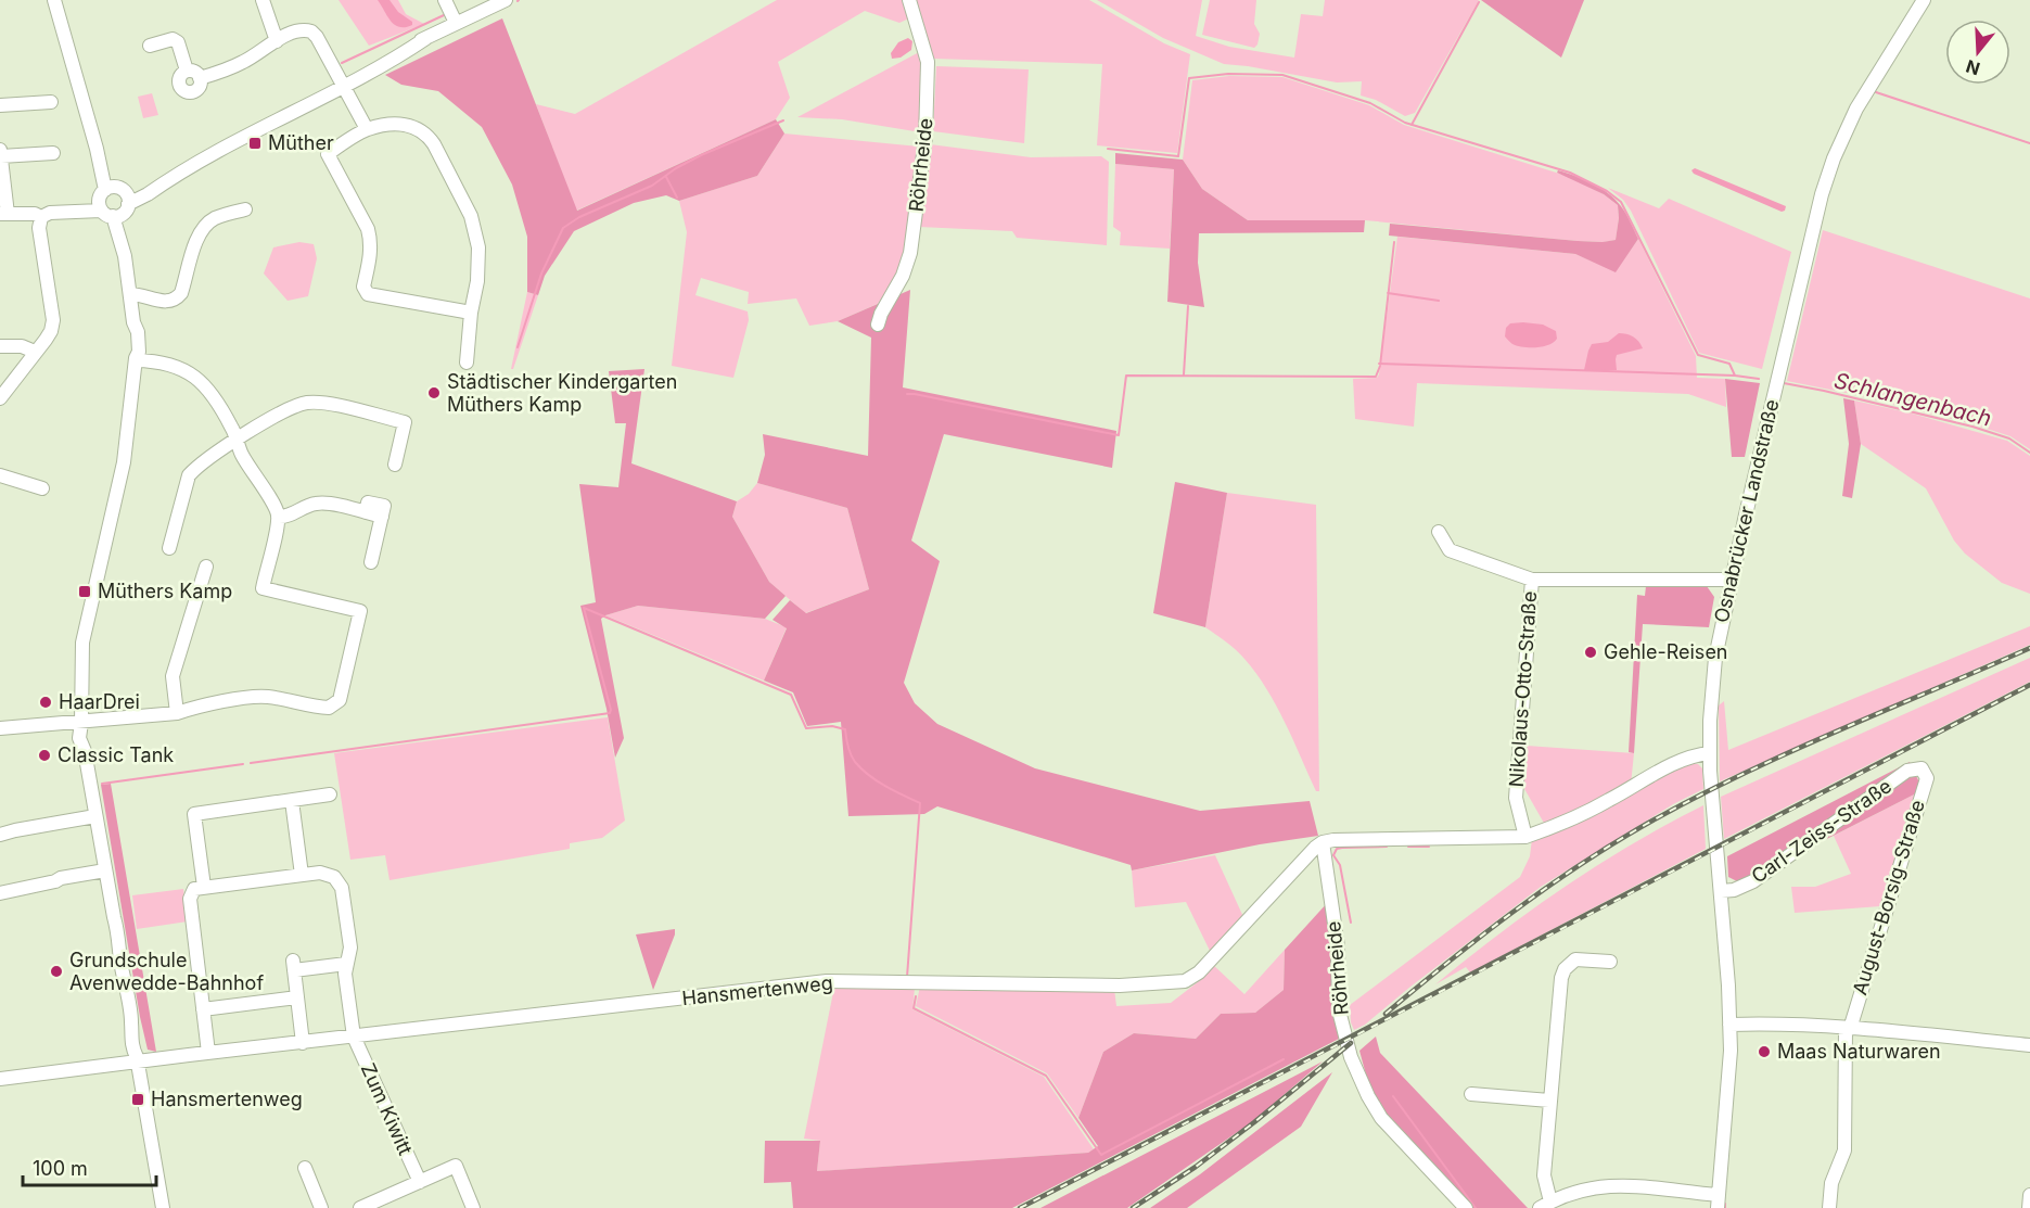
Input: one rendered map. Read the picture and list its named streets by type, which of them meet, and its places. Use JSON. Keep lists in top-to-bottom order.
{
  "streets": {
    "street": [
      "Röhrheide",
      "Osnabrücker Landstraße",
      "Nikolaus-Otto-Straße",
      "Carl-Zeiss-Straße",
      "August-Borsig-Straße",
      "Hansmertenweg",
      "Zum Kiwitt"
    ]
  },
  "crossings": [
    ["Röhrheide", "Hansmertenweg"],
    ["Osnabrücker Landstraße", "Nikolaus-Otto-Straße"],
    ["Osnabrücker Landstraße", "Carl-Zeiss-Straße"],
    ["Carl-Zeiss-Straße", "August-Borsig-Straße"],
    ["Hansmertenweg", "Zum Kiwitt"]
  ],
  "water": ["Schlangenbach"],
  "places": {
    "transit": ["Müther", "Müthers Kamp", "Hansmertenweg"],
    "other": [
      "Städtischer Kindergarten Müthers Kamp",
      "Gehle-Reisen",
      "HaarDrei",
      "Classic Tank",
      "Grundschule Avenwedde-Bahnhof",
      "Maas Naturwaren"
    ]
  },
  "scale_bar": "100 m",
  "north": "bottom"
}
